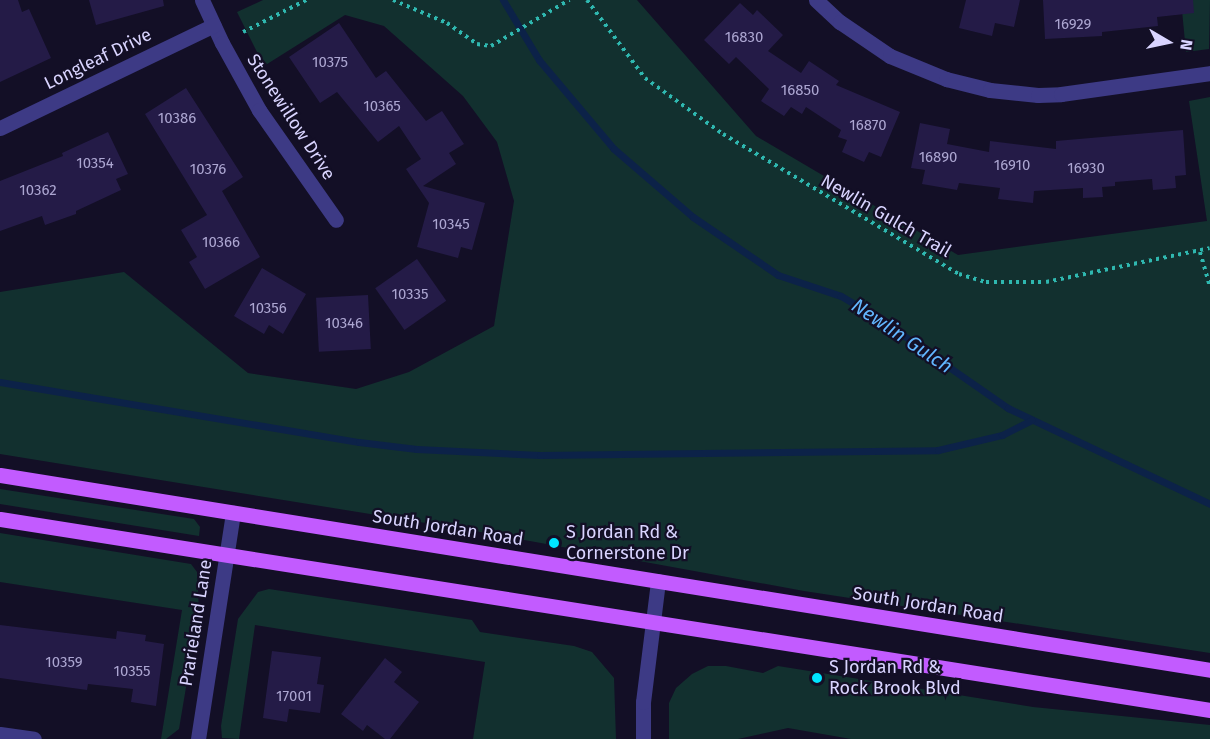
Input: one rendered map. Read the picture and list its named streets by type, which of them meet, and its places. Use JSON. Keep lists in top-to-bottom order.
{
  "streets": {
    "main road": ["South Jordan Road"],
    "street": ["Longleaf Drive", "Stonewillow Drive", "Prarieland Lane"],
    "path": ["Newlin Gulch Trail"]
  },
  "crossings": [
    ["Longleaf Drive", "Stonewillow Drive"],
    ["South Jordan Road", "Prarieland Lane"]
  ],
  "water": ["Newlin Gulch"],
  "places": ["S Jordan Rd & Cornerstone Dr", "S Jordan Rd & Rock Brook Blvd"],
  "house_numbers": [
    "16929",
    "16830",
    "10375",
    "16850",
    "10365",
    "10386",
    "16870",
    "16890",
    "10354",
    "16910",
    "16930",
    "10376",
    "10362",
    "10345",
    "10366",
    "10335",
    "10356",
    "10346",
    "10359",
    "10355",
    "17001"
  ],
  "north": "right"
}
